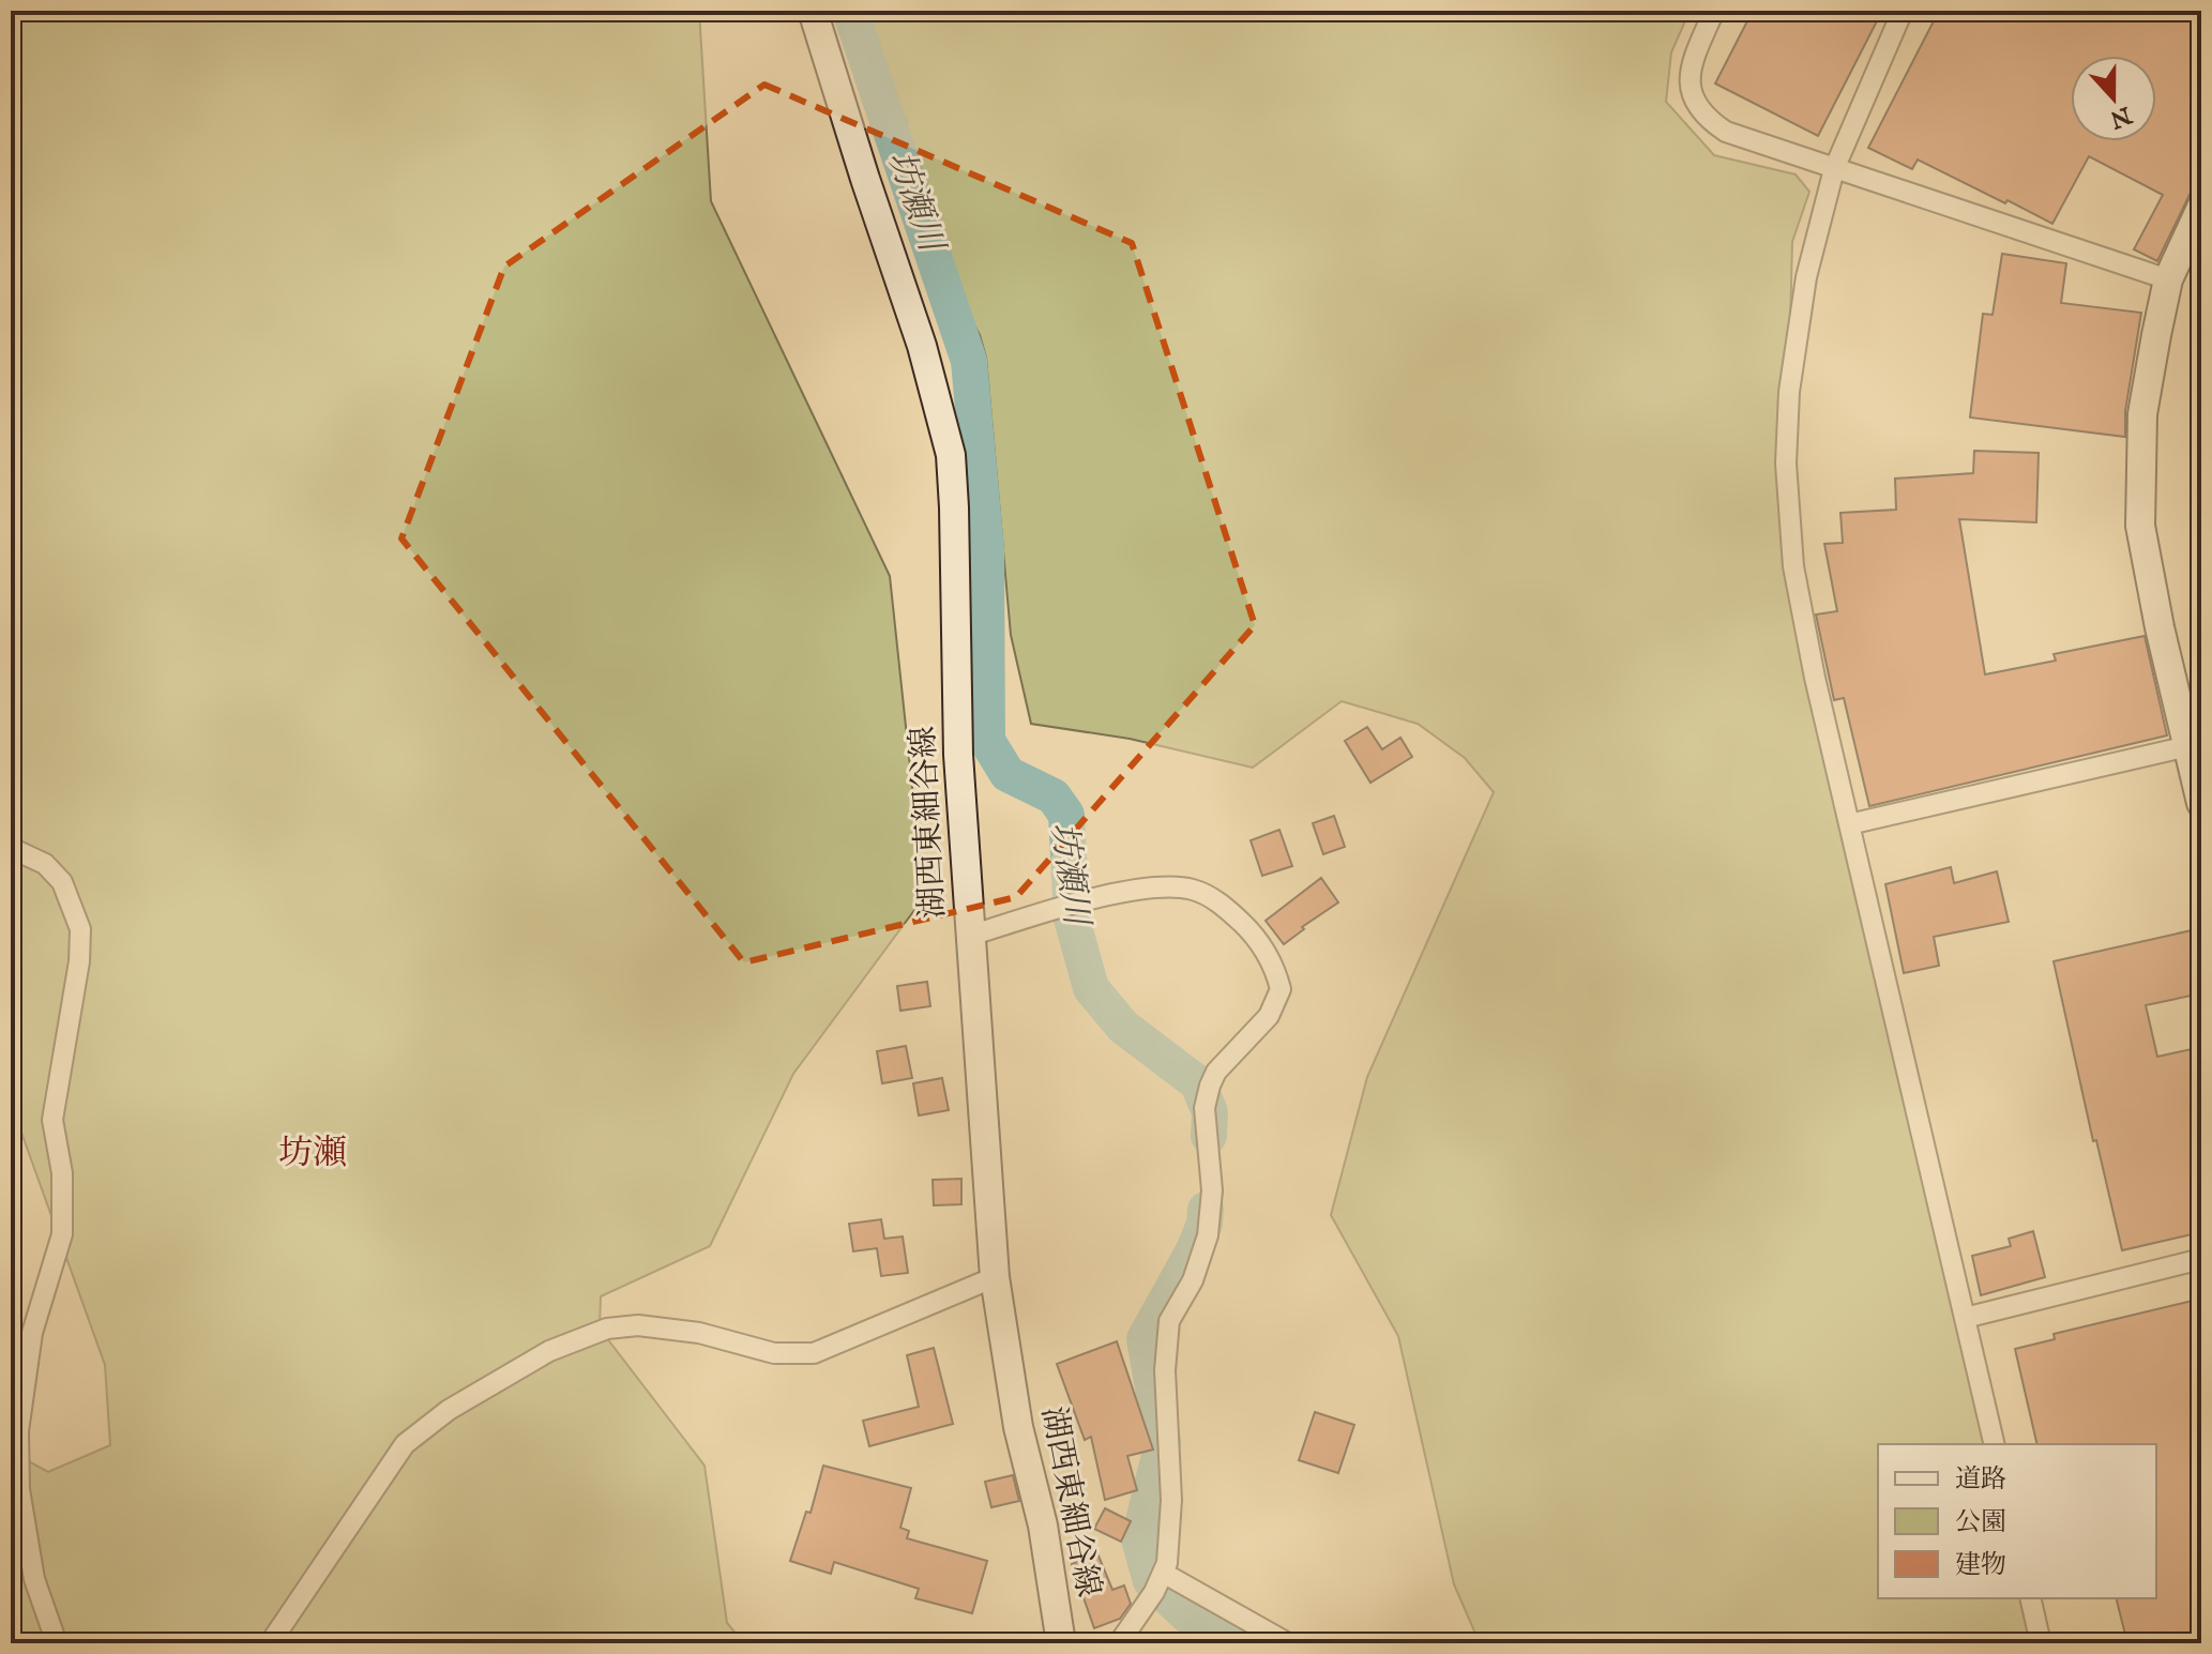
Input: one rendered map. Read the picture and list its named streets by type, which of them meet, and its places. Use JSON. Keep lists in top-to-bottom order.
{
  "streets": {
    "main road": ["湖西東細谷線"]
  },
  "districts": ["坊瀬"],
  "water": ["坊瀬川"],
  "legend": ["道路", "公園", "建物"],
  "north": "bottom"
}
